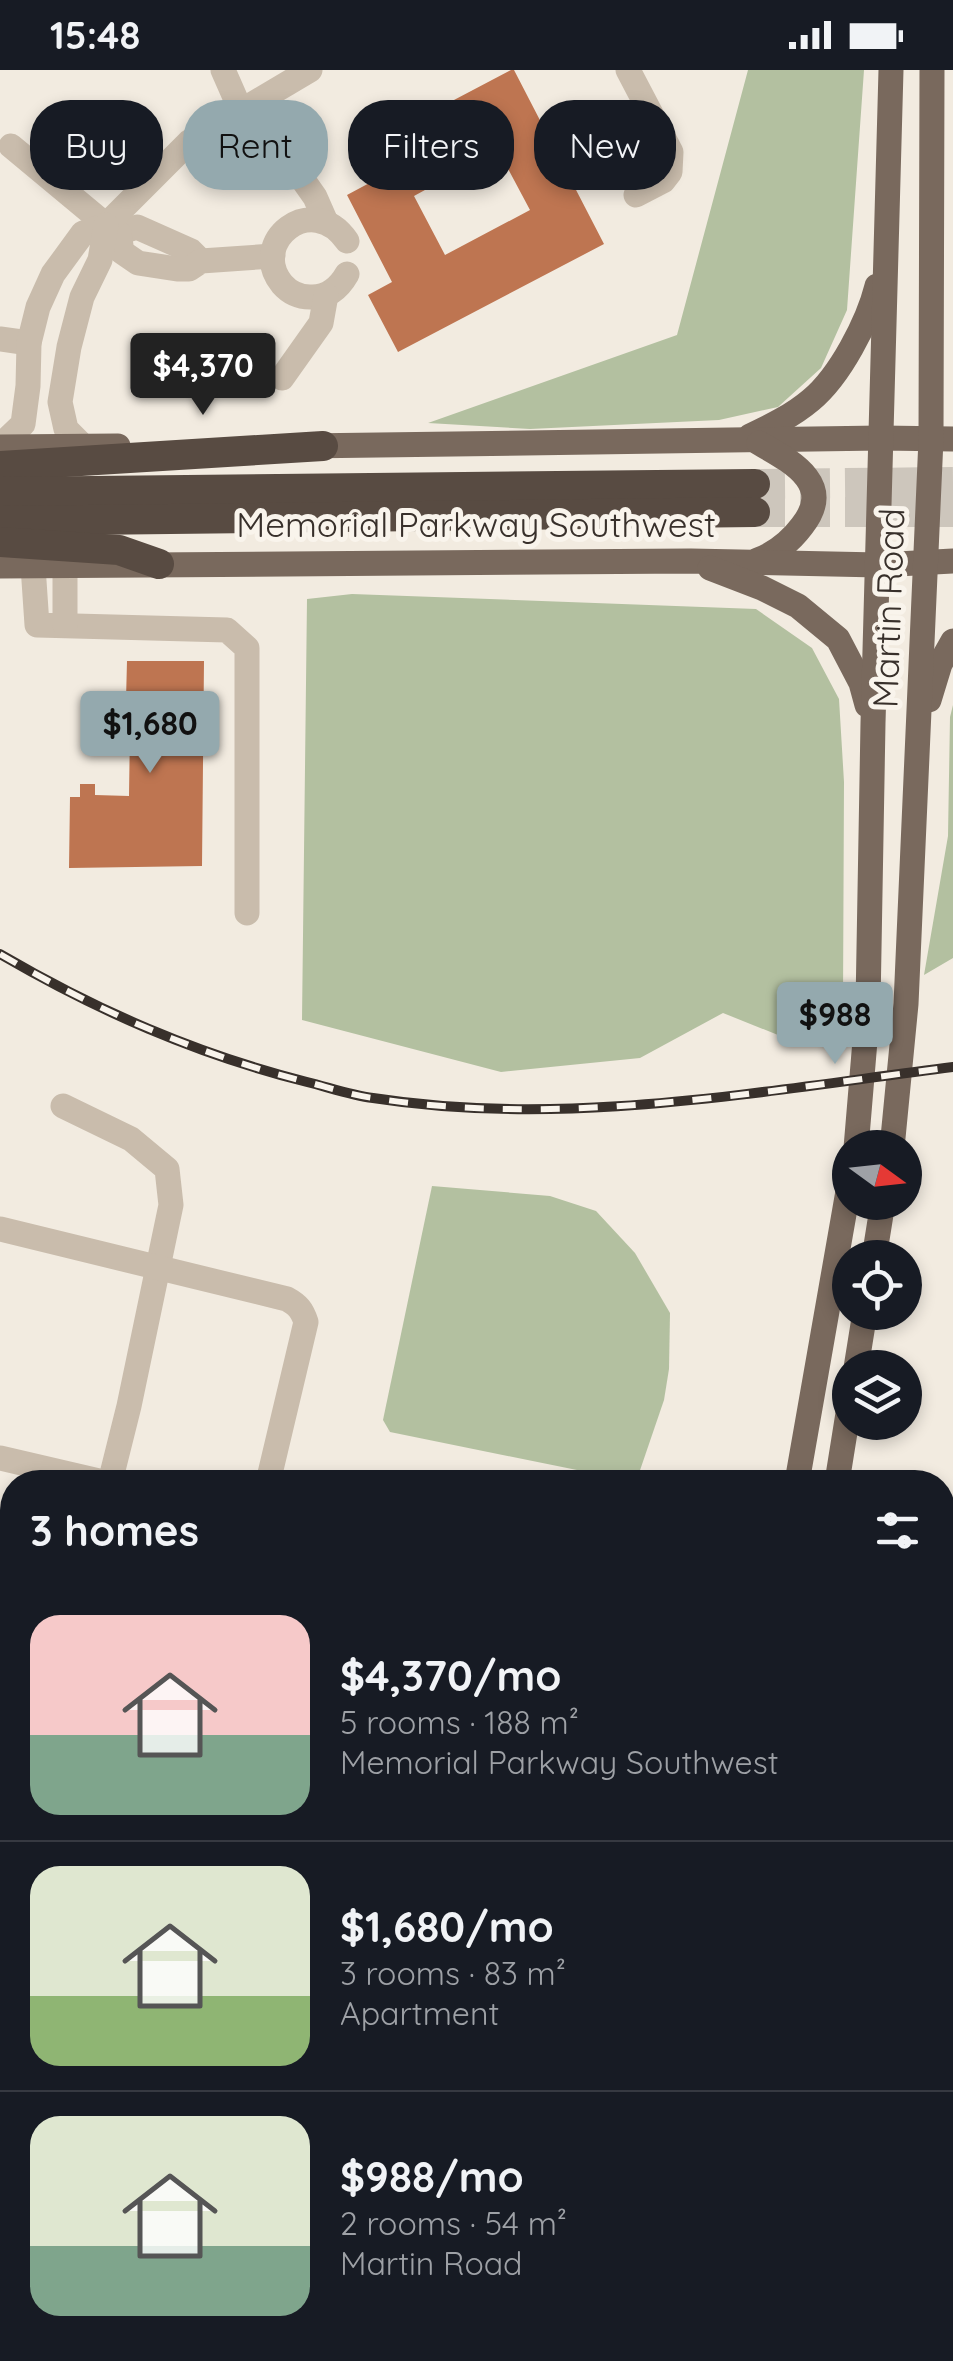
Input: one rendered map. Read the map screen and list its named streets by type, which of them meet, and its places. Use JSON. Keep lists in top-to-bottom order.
{
  "streets": {
    "highway": ["Memorial Parkway Southwest"],
    "main road": ["Martin Road"]
  },
  "crossings": [
    ["Memorial Parkway Southwest", "Martin Road"]
  ],
  "north": "right",
  "page": {
    "status": "15:48",
    "chip": [
      "Buy",
      "Rent",
      "Filters",
      "New"
    ],
    "price": ["$4,370", "$1,680", "$988"],
    "heading": "3 homes",
    "list": [
      {
        "name": "$4,370/mo",
        "note": "5 rooms · 188 m² · Memorial Parkway Southwest"
      },
      {
        "name": "$1,680/mo",
        "note": "3 rooms · 83 m² · Apartment"
      },
      {
        "name": "$988/mo",
        "note": "2 rooms · 54 m² · Martin Road"
      }
    ]
  }
}
